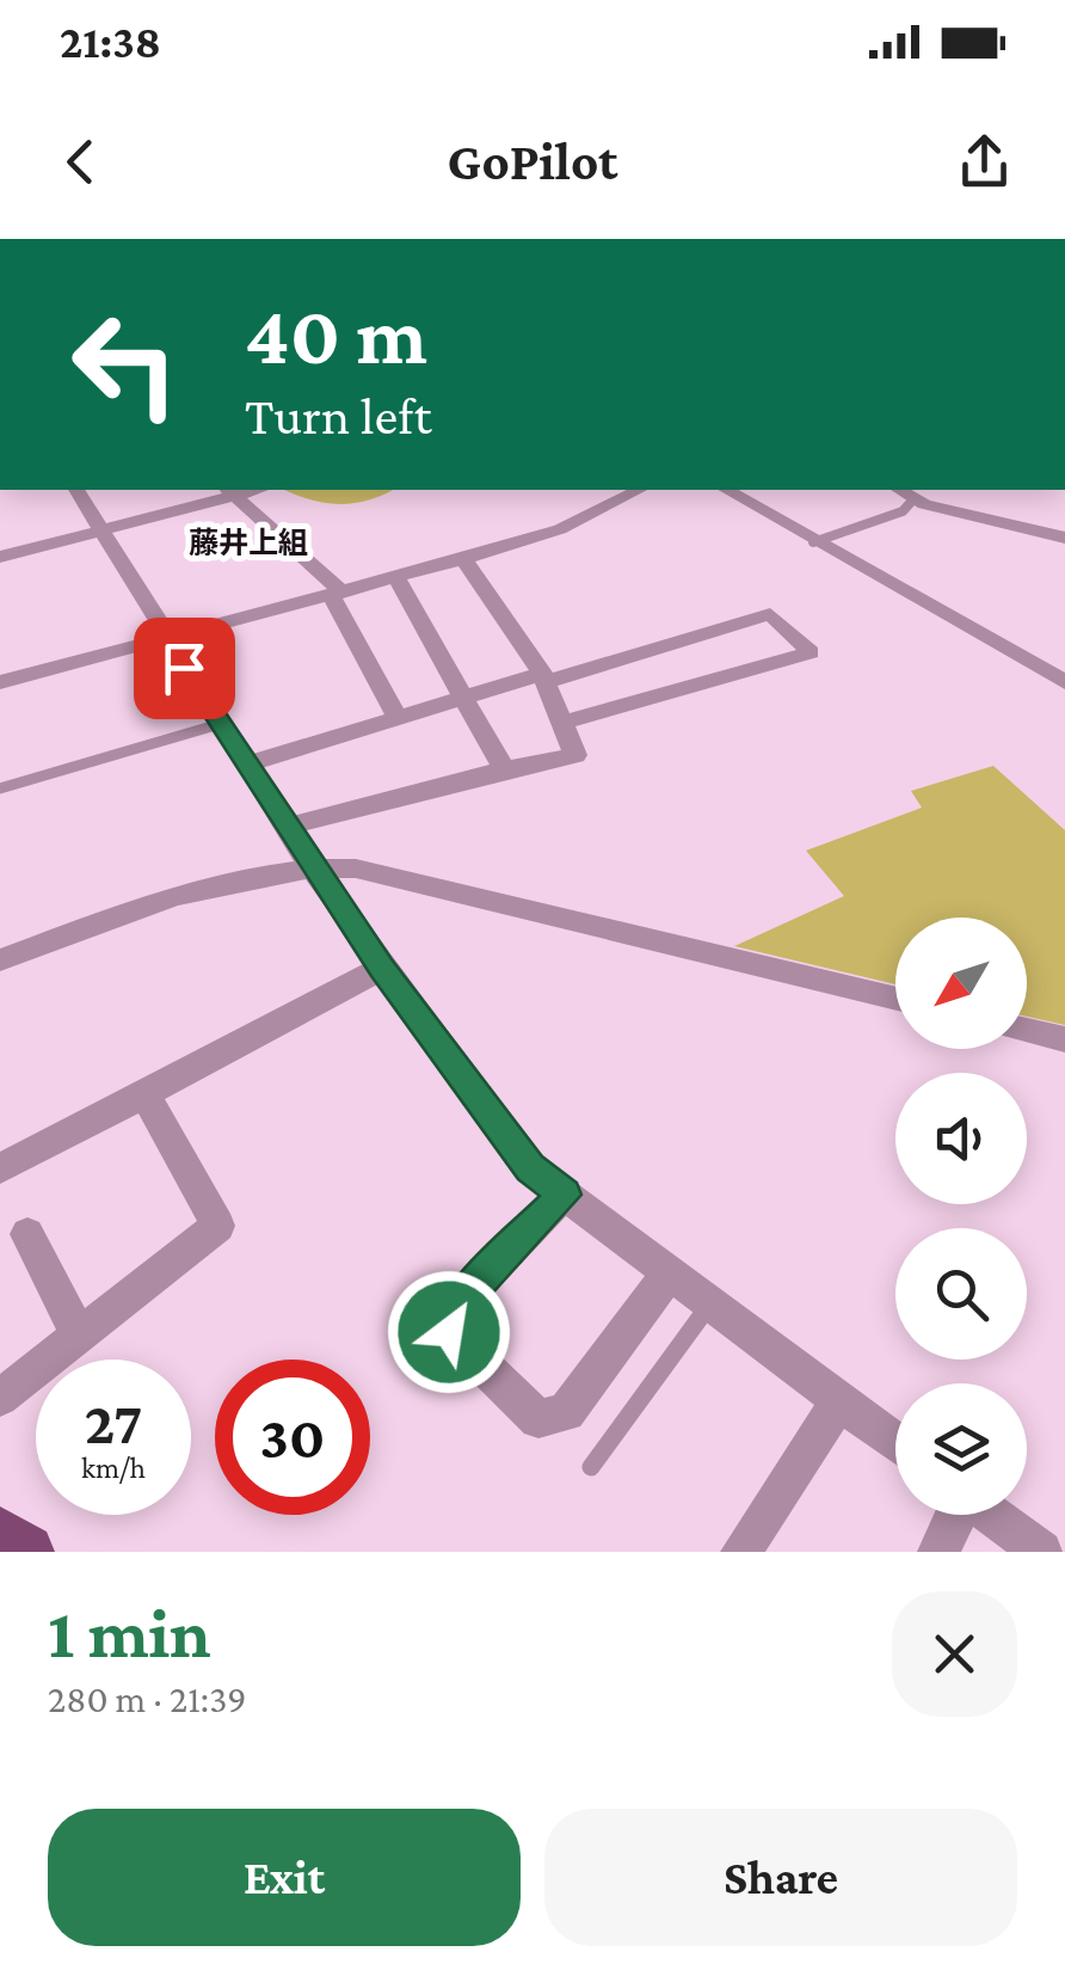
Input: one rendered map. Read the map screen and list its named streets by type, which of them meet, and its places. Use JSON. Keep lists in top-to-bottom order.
{
  "districts": ["藤井上組"],
  "north": "bottom left",
  "page": {
    "status": "21:38",
    "header": "GoPilot",
    "turn": ["40 m", "Turn left"],
    "speed": "27 km/h",
    "limit": "30",
    "heading": ["1 min", "280 m · 21:39"],
    "buttons": ["Exit", "Share"]
  }
}
